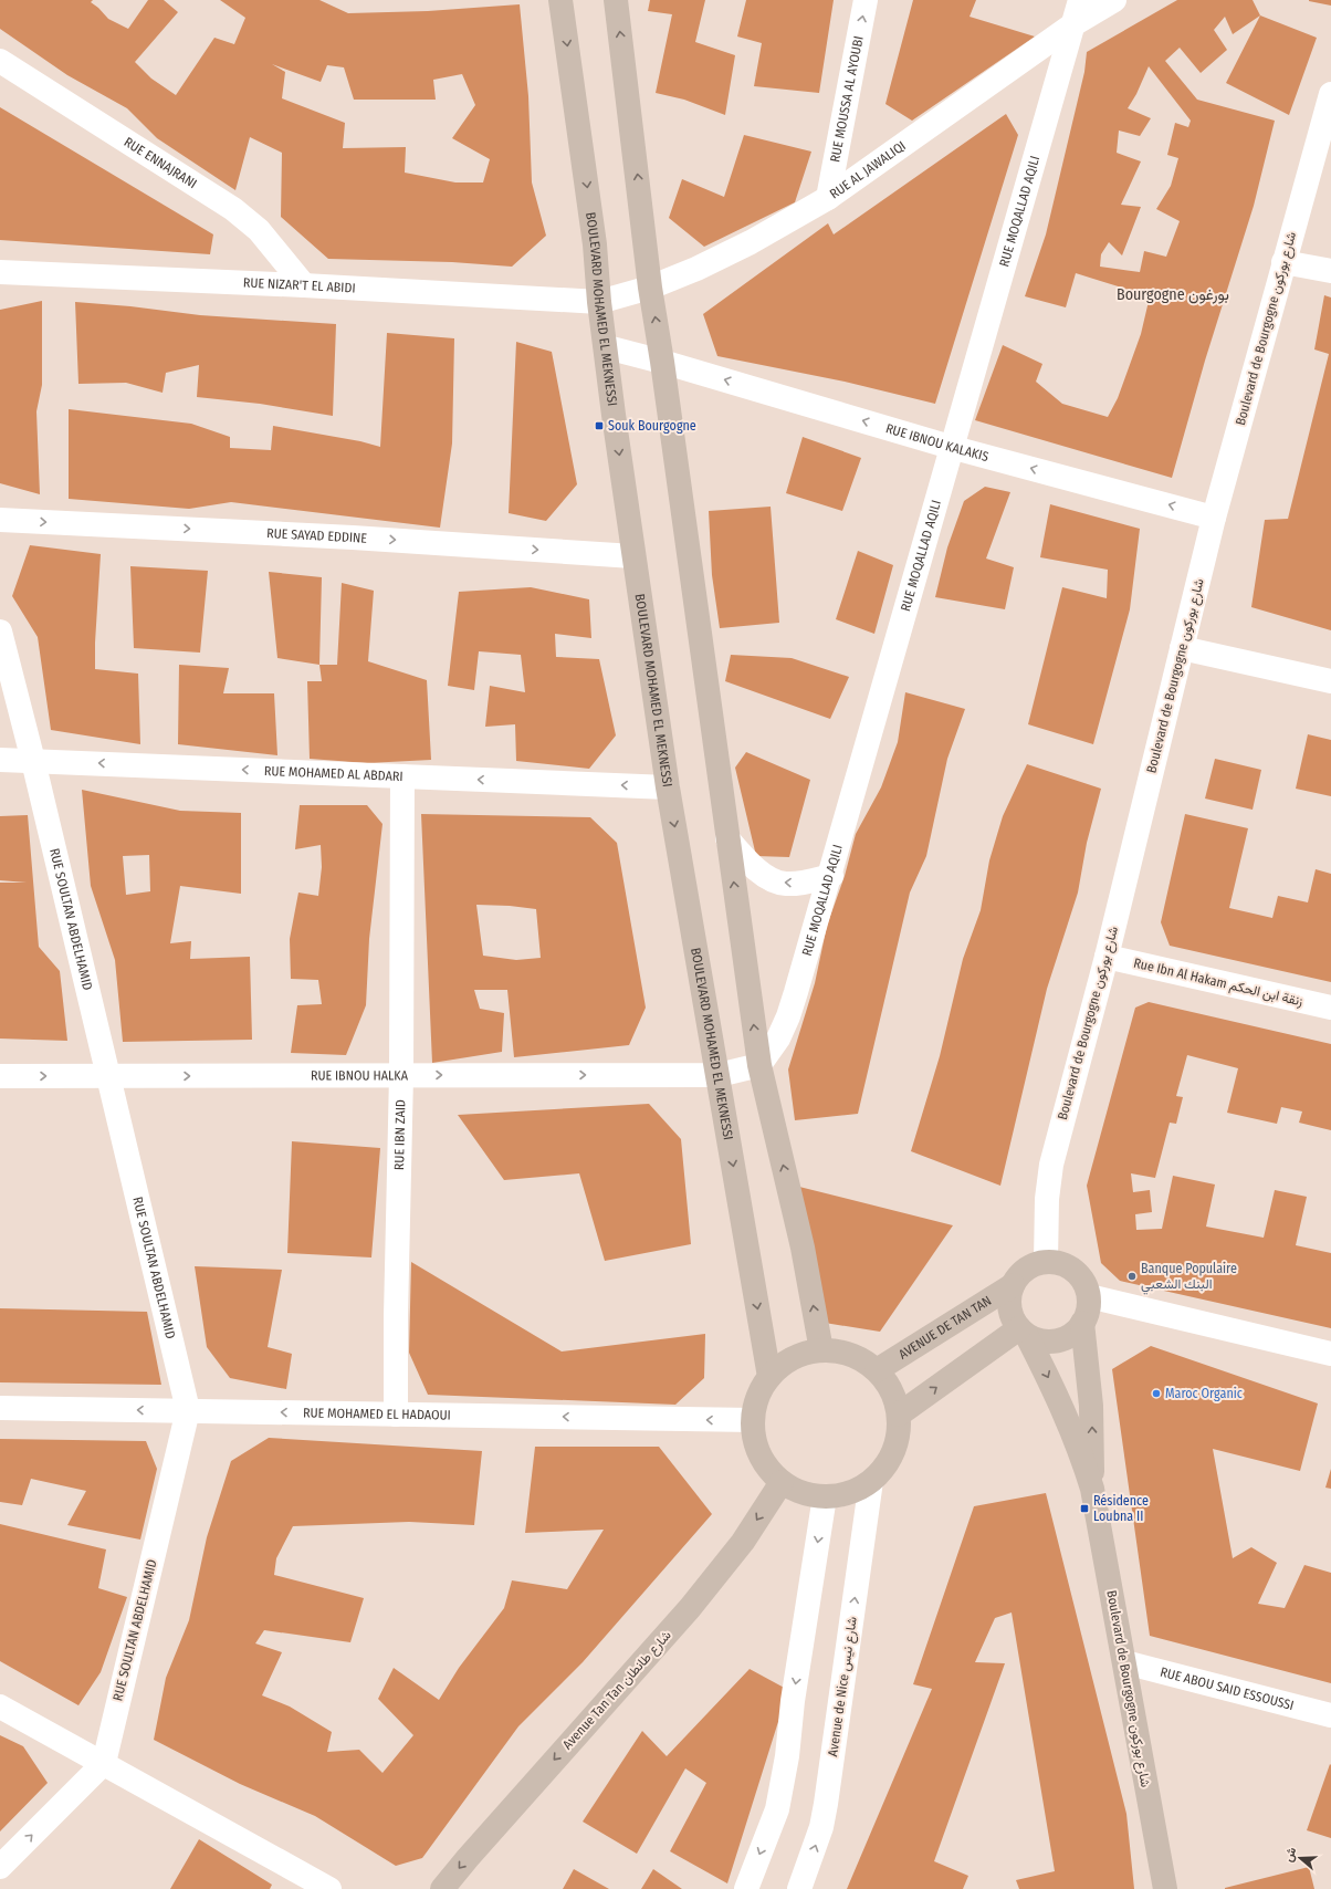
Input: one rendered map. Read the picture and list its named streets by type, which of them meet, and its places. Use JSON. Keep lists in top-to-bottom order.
{
  "streets": {
    "main road": [
      "BOULEVARD MOHAMED EL MEKNESSI",
      "Boulevard de Bourgogne شارع بوركون",
      "AVENUE DE TAN TAN",
      "Avenue Tan Tan شارع طانطان"
    ],
    "street": [
      "RUE MOUSSA AL AYOUBI",
      "RUE ENNAJRANI",
      "RUE AL JAWALIQI",
      "RUE MOQALLAD AQILI",
      "RUE NIZAR'T EL ABIDI",
      "RUE IBNOU KALAKIS",
      "RUE SAYAD EDDINE",
      "RUE MOHAMED AL ABDARI",
      "RUE SOULTAN ABDELHAMID",
      "Rue Ibn Al Hakam زنقة ابن الحكم",
      "RUE IBNOU HALKA",
      "RUE IBN ZAID",
      "RUE MOHAMED EL HADAOUI",
      "Avenue de Nice شارع نيس",
      "RUE ABOU SAID ESSOUSSI"
    ]
  },
  "crossings": [
    ["RUE MOUSSA AL AYOUBI", "RUE AL JAWALIQI"],
    ["RUE ENNAJRANI", "RUE NIZAR'T EL ABIDI"],
    ["RUE AL JAWALIQI", "RUE MOQALLAD AQILI"],
    ["RUE AL JAWALIQI", "RUE NIZAR'T EL ABIDI"],
    ["RUE AL JAWALIQI", "BOULEVARD MOHAMED EL MEKNESSI"],
    ["RUE MOQALLAD AQILI", "RUE IBNOU KALAKIS"],
    ["RUE NIZAR'T EL ABIDI", "BOULEVARD MOHAMED EL MEKNESSI"],
    ["BOULEVARD MOHAMED EL MEKNESSI", "RUE IBNOU KALAKIS"],
    ["BOULEVARD MOHAMED EL MEKNESSI", "RUE SAYAD EDDINE"],
    ["BOULEVARD MOHAMED EL MEKNESSI", "RUE MOHAMED AL ABDARI"],
    ["BOULEVARD MOHAMED EL MEKNESSI", "RUE IBNOU HALKA"],
    ["BOULEVARD MOHAMED EL MEKNESSI", "AVENUE DE TAN TAN"],
    ["BOULEVARD MOHAMED EL MEKNESSI", "RUE MOHAMED EL HADAOUI"],
    ["BOULEVARD MOHAMED EL MEKNESSI", "Avenue de Nice شارع نيس"],
    ["BOULEVARD MOHAMED EL MEKNESSI", "Avenue Tan Tan شارع طانطان"],
    ["Boulevard de Bourgogne شارع بوركون", "RUE IBNOU KALAKIS"],
    ["Boulevard de Bourgogne شارع بوركون", "Rue Ibn Al Hakam زنقة ابن الحكم"],
    ["Boulevard de Bourgogne شارع بوركون", "AVENUE DE TAN TAN"],
    ["Boulevard de Bourgogne شارع بوركون", "RUE ABOU SAID ESSOUSSI"],
    ["RUE MOHAMED AL ABDARI", "RUE SOULTAN ABDELHAMID"],
    ["RUE MOHAMED AL ABDARI", "RUE IBN ZAID"],
    ["RUE SOULTAN ABDELHAMID", "RUE IBNOU HALKA"],
    ["RUE SOULTAN ABDELHAMID", "RUE MOHAMED EL HADAOUI"],
    ["RUE IBNOU HALKA", "RUE IBN ZAID"],
    ["RUE IBN ZAID", "RUE MOHAMED EL HADAOUI"],
    ["AVENUE DE TAN TAN", "RUE MOHAMED EL HADAOUI"],
    ["AVENUE DE TAN TAN", "Avenue de Nice شارع نيس"],
    ["AVENUE DE TAN TAN", "Avenue Tan Tan شارع طانطان"],
    ["RUE MOHAMED EL HADAOUI", "Avenue de Nice شارع نيس"],
    ["RUE MOHAMED EL HADAOUI", "Avenue Tan Tan شارع طانطان"],
    ["Avenue de Nice شارع نيس", "Avenue Tan Tan شارع طانطان"]
  ],
  "one_way": [
    "RUE MOUSSA AL AYOUBI",
    "RUE IBNOU KALAKIS",
    "RUE SAYAD EDDINE",
    "RUE MOHAMED AL ABDARI",
    "RUE IBNOU HALKA",
    "RUE MOHAMED EL HADAOUI",
    "Avenue Tan Tan شارع طانطان"
  ],
  "districts": ["Bourgogne بورغون"],
  "places": {
    "transit": ["Souk Bourgogne", "Résidence Loubna II"],
    "other": ["Banque Populaire البنك الشعبي", "Maroc Organic"]
  },
  "north": "left"
}
